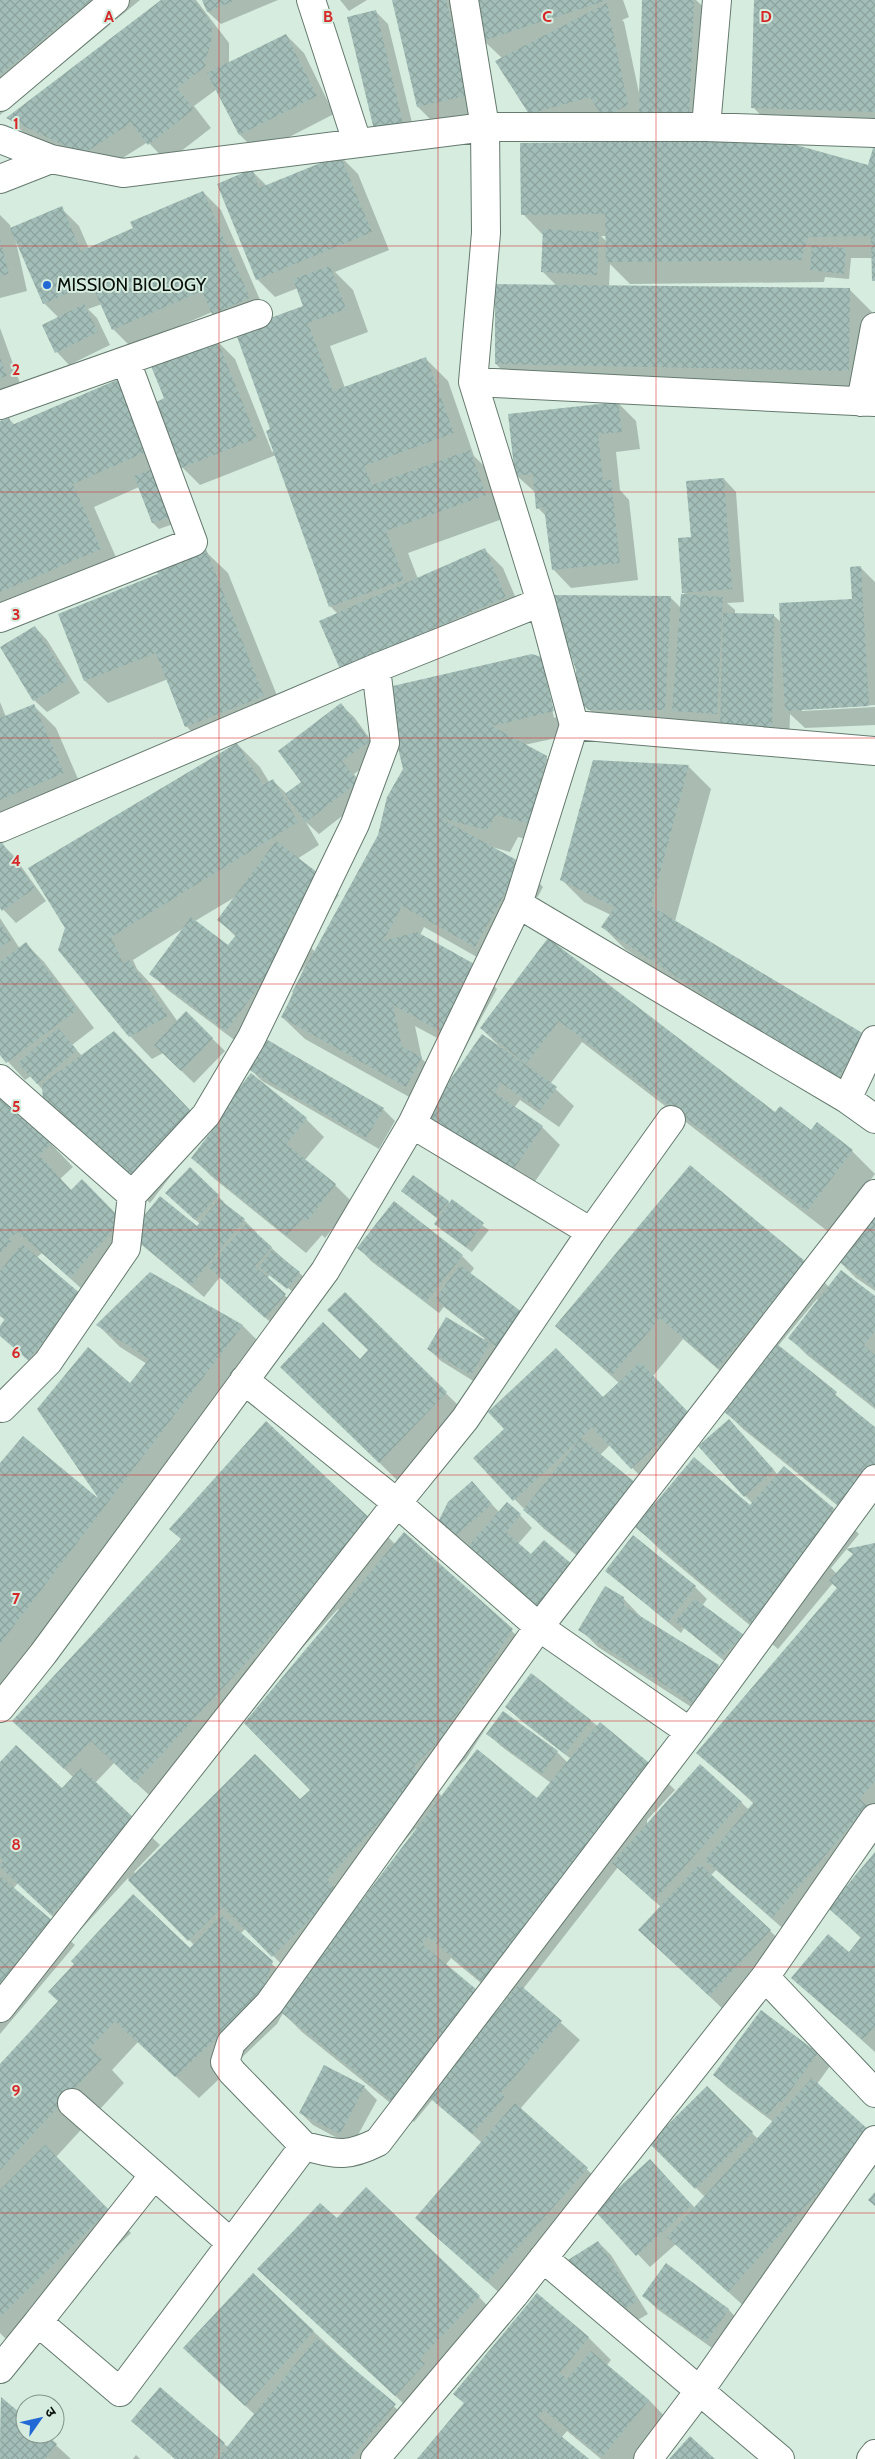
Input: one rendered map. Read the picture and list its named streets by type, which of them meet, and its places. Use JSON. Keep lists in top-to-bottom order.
{
  "places": ["MISSION BIOLOGY"],
  "north": "top right",
  "grid": {
    "columns": [
      "A",
      "B",
      "C",
      "D"
    ],
    "rows": [
      "1",
      "2",
      "3",
      "4",
      "5",
      "6",
      "7",
      "8",
      "9"
    ]
  }
}
